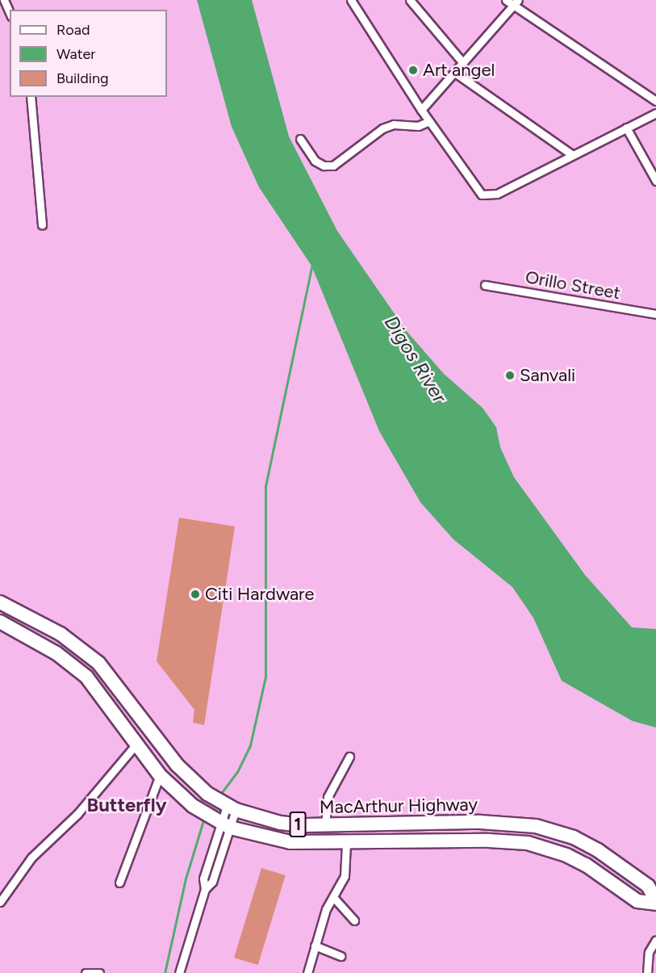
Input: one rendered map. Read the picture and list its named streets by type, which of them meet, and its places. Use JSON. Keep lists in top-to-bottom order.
{
  "streets": {
    "highway": ["MacArthur Highway", "1"],
    "street": ["Orillo Street"]
  },
  "districts": ["Butterfly"],
  "water": ["Digos River"],
  "places": ["Art angel", "Sanvali", "Citi Hardware"],
  "legend": ["Road", "Water", "Building"]
}
